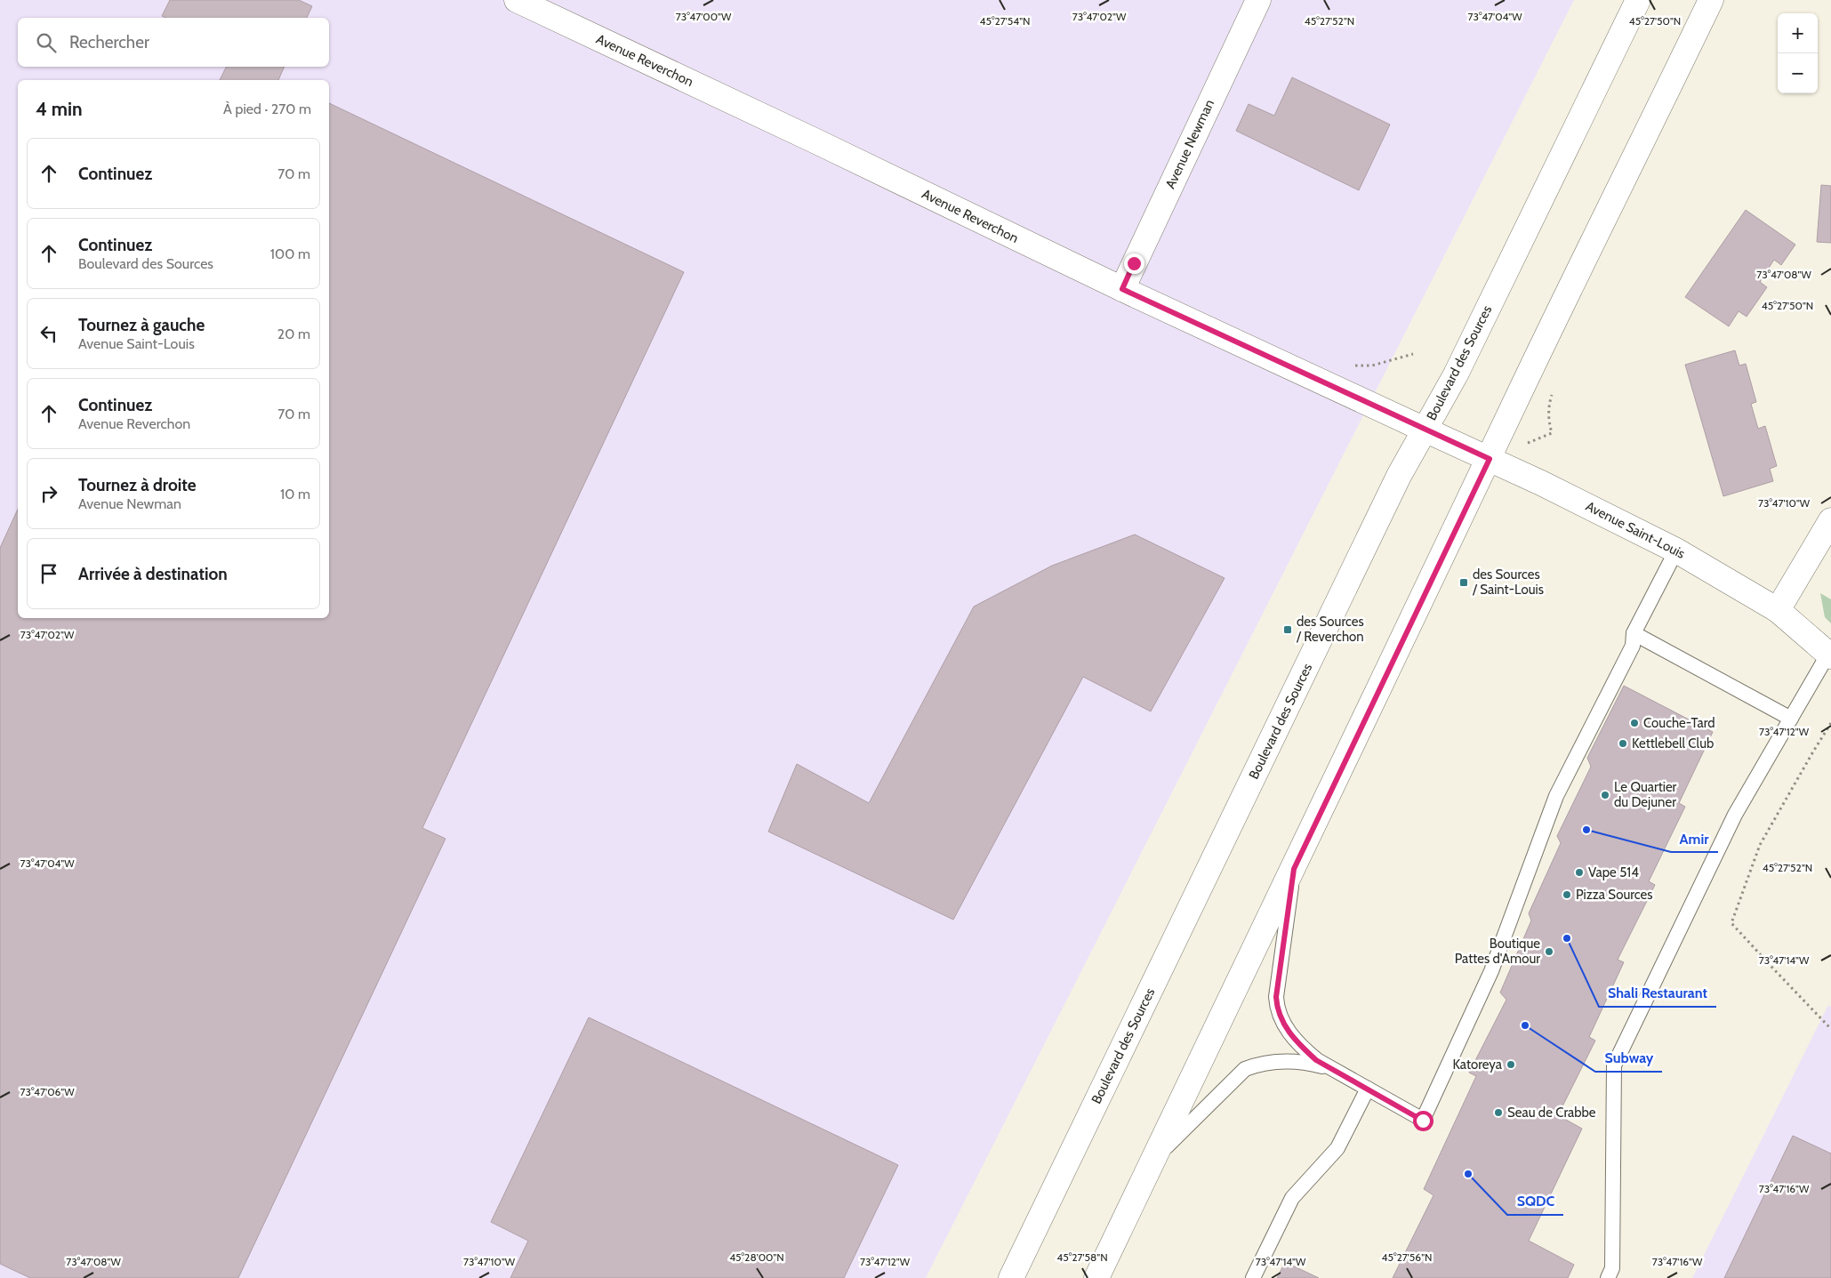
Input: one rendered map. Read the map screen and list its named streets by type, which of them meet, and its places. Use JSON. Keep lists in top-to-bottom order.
{
  "streets": {
    "main road": [
      "Avenue Reverchon",
      "Avenue Newman",
      "Boulevard des Sources",
      "Avenue Saint-Louis"
    ]
  },
  "crossings": [
    ["Avenue Reverchon", "Avenue Newman"],
    ["Avenue Reverchon", "Boulevard des Sources"],
    ["Avenue Reverchon", "Avenue Saint-Louis"],
    ["Boulevard des Sources", "Avenue Saint-Louis"]
  ],
  "places": {
    "transit": ["des Sources / Saint-Louis", "des Sources / Reverchon"],
    "other": [
      "Couche-Tard",
      "Kettlebell Club",
      "Le Quartier du Dejuner",
      "Amir",
      "Vape 514",
      "Pizza Sources",
      "Shali Restaurant",
      "Boutique Pattes d'Amour",
      "Subway",
      "Katoreya",
      "Seau de Crabbe",
      "SQDC"
    ]
  },
  "page": {
    "map_buttons": ["+", "−"],
    "search": "Rechercher",
    "heading": ["4 min", "À pied · 270 m"],
    "list": [
      ["Continuez", "70 m"],
      ["Continuez", "Boulevard des Sources", "100 m"],
      ["Tournez à gauche", "Avenue Saint-Louis", "20 m"],
      ["Continuez", "Avenue Reverchon", "70 m"],
      ["Tournez à droite", "Avenue Newman", "10 m"],
      "Arrivée à destination"
    ]
  },
  "coordinates": [
    "73°47'00\"W",
    "73°47'02\"W",
    "73°47'04\"W",
    "45°27'52\"N",
    "45°27'54\"N",
    "45°27'50\"N",
    "73°47'08\"W",
    "73°47'10\"W",
    "73°47'12\"W",
    "73°47'14\"W",
    "73°47'06\"W",
    "73°47'16\"W",
    "45°28'00\"N",
    "45°27'58\"N",
    "45°27'56\"N"
  ]
}
